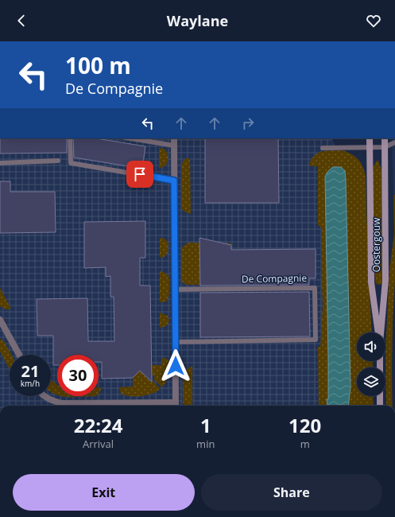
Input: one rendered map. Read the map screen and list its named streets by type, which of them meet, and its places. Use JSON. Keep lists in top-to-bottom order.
{
  "streets": {
    "main road": ["Oostergouw"],
    "lane": ["De Compagnie"]
  },
  "page": {
    "header": "Waylane",
    "turn": ["100 m", "De Compagnie"],
    "speed": "21 km/h",
    "limit": "30",
    "eta": [
      "22:24",
      "Arrival",
      "1",
      "min",
      "120",
      "m"
    ],
    "buttons": ["Exit", "Share"]
  }
}
